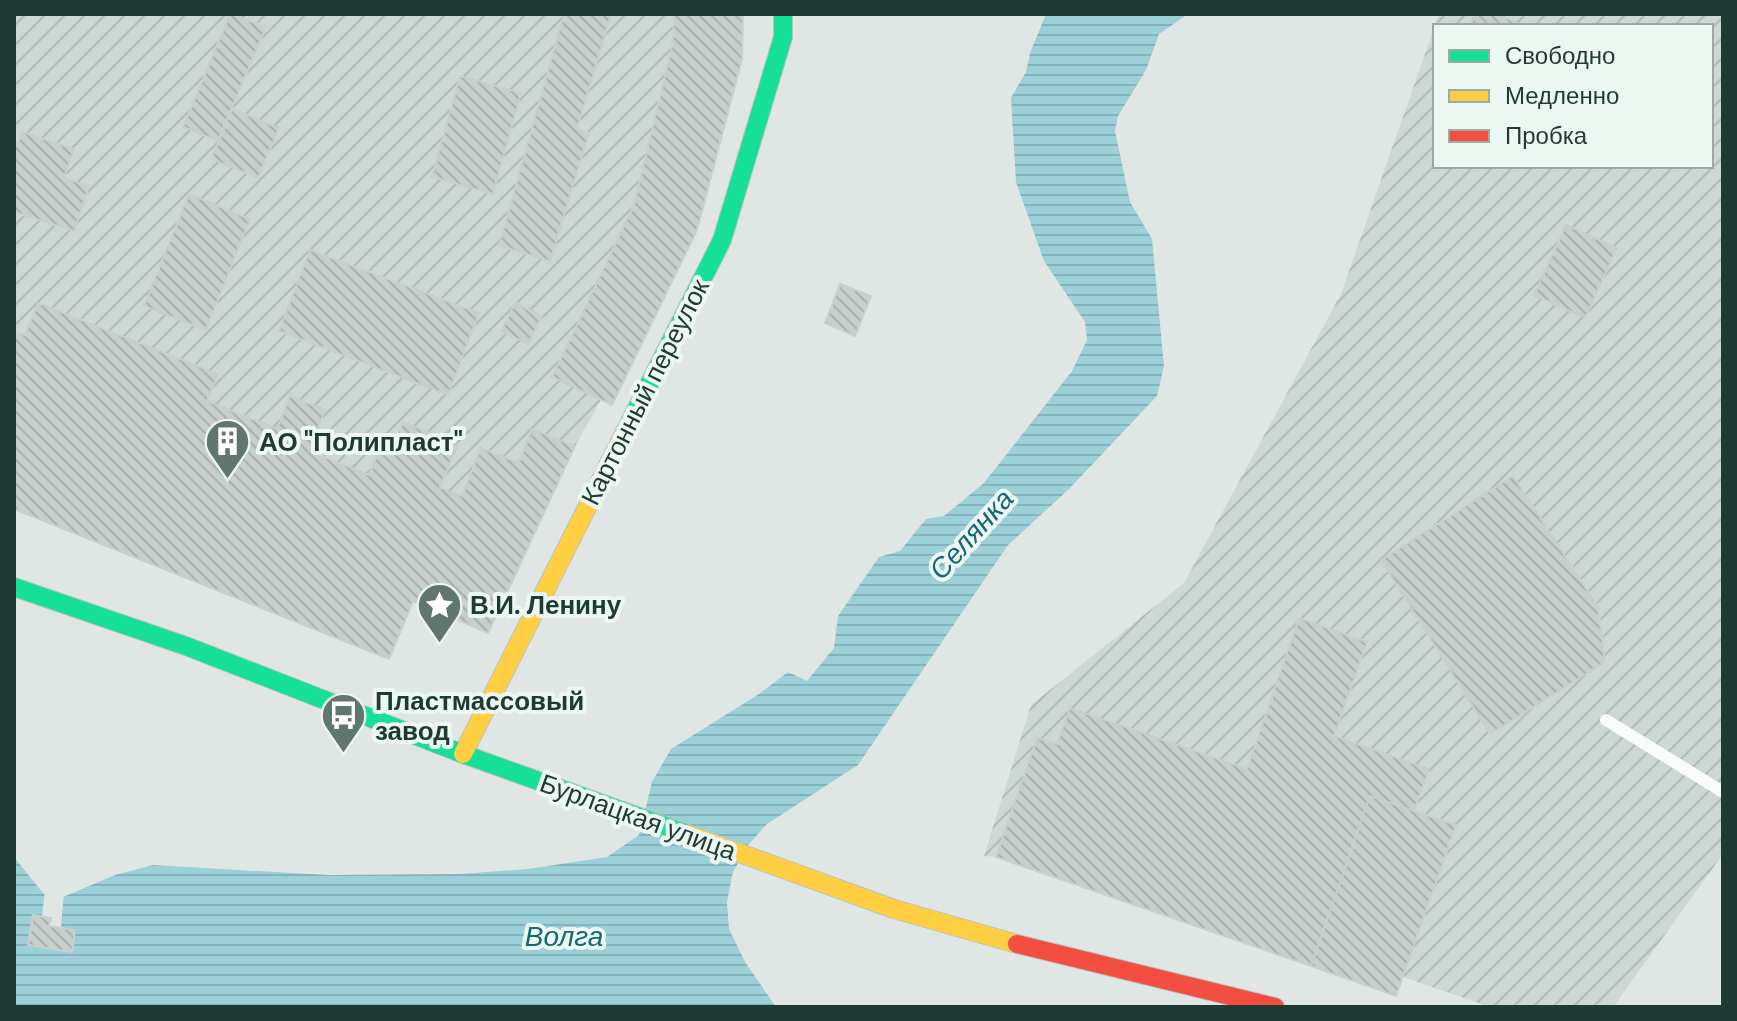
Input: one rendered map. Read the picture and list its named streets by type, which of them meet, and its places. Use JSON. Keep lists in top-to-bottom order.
{
  "streets": {
    "main road": ["Картонный переулок", "Бурлацкая улица"]
  },
  "crossings": [
    ["Картонный переулок", "Бурлацкая улица"]
  ],
  "water": ["Селянка", "Волга"],
  "places": {
    "building": ["АО \"Полипласт\""],
    "place": ["В.И. Ленину"],
    "bus stop": ["Пластмассовый завод"]
  },
  "legend": ["Свободно", "Медленно", "Пробка"]
}
